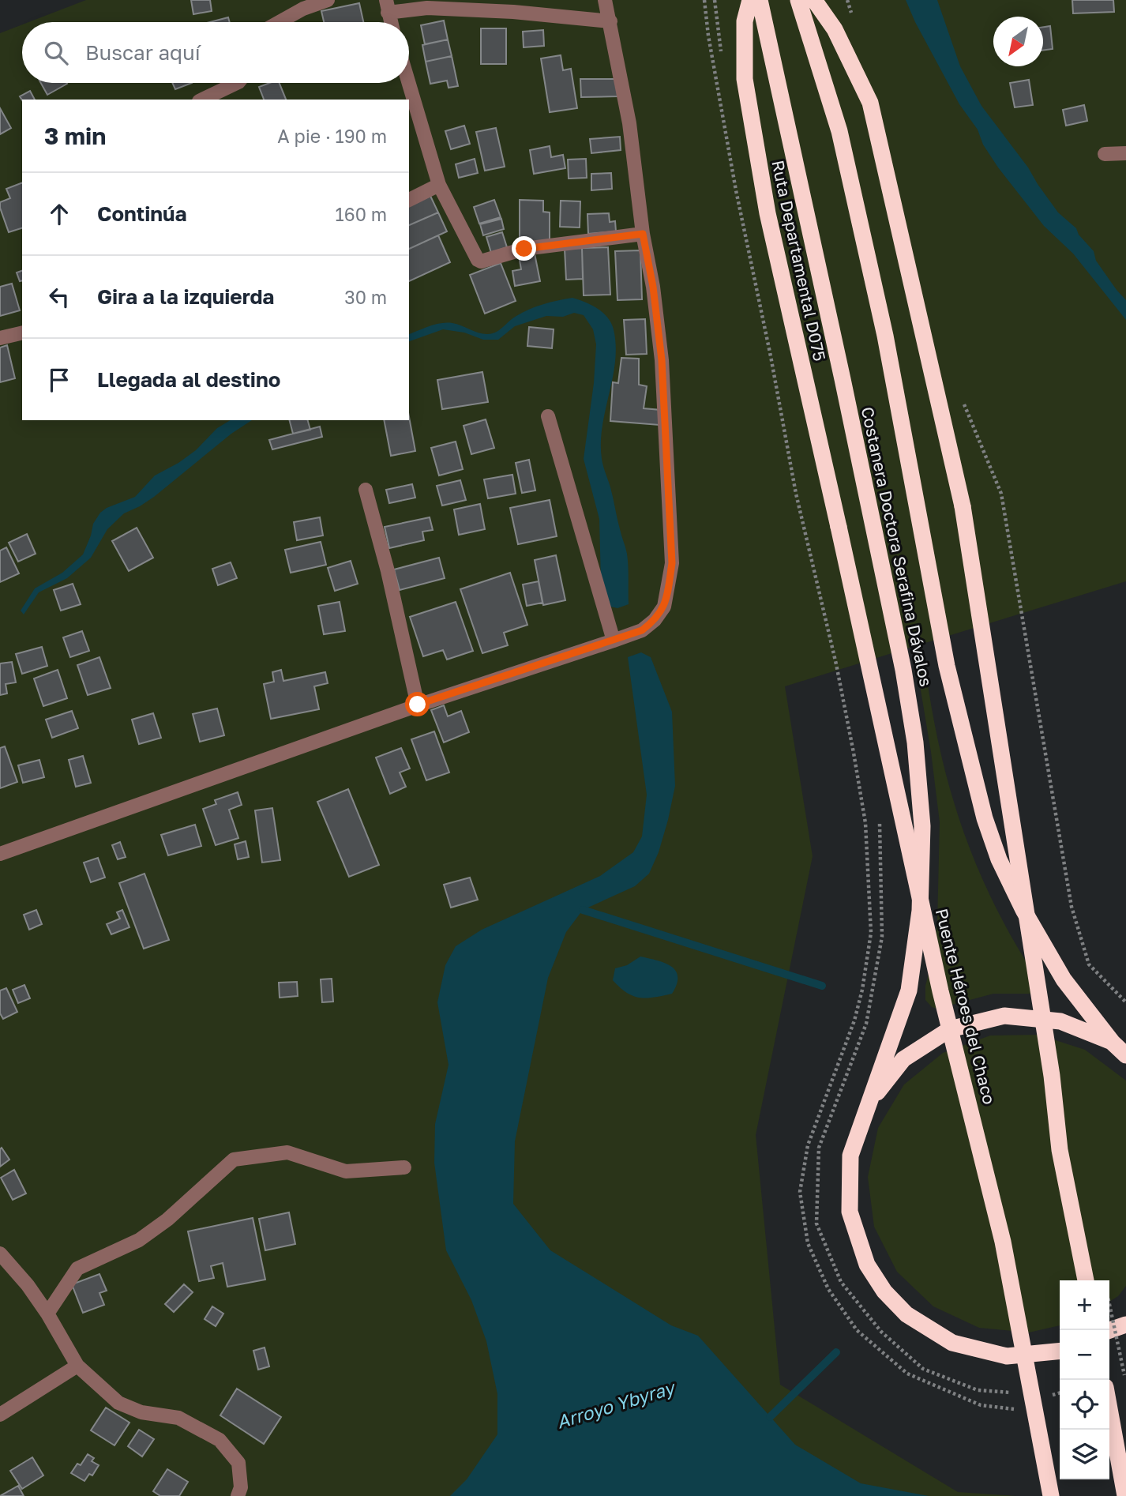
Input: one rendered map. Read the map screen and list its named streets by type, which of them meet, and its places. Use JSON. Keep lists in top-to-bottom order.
{
  "streets": {
    "highway": ["Ruta Departamental D075", "Costanera Doctora Serafina Dávalos", "Puente Héroes del Chaco"]
  },
  "crossings": [
    ["Ruta Departamental D075", "Puente Héroes del Chaco"]
  ],
  "water": ["Arroyo Ybyray"],
  "north": "bottom left",
  "page": {
    "search": "Buscar aquí",
    "heading": ["3 min", "A pie · 190 m"],
    "list": [
      ["Continúa", "160 m"],
      ["Gira a la izquierda", "30 m"],
      "Llegada al destino"
    ],
    "map_buttons": ["+", "−"]
  }
}
